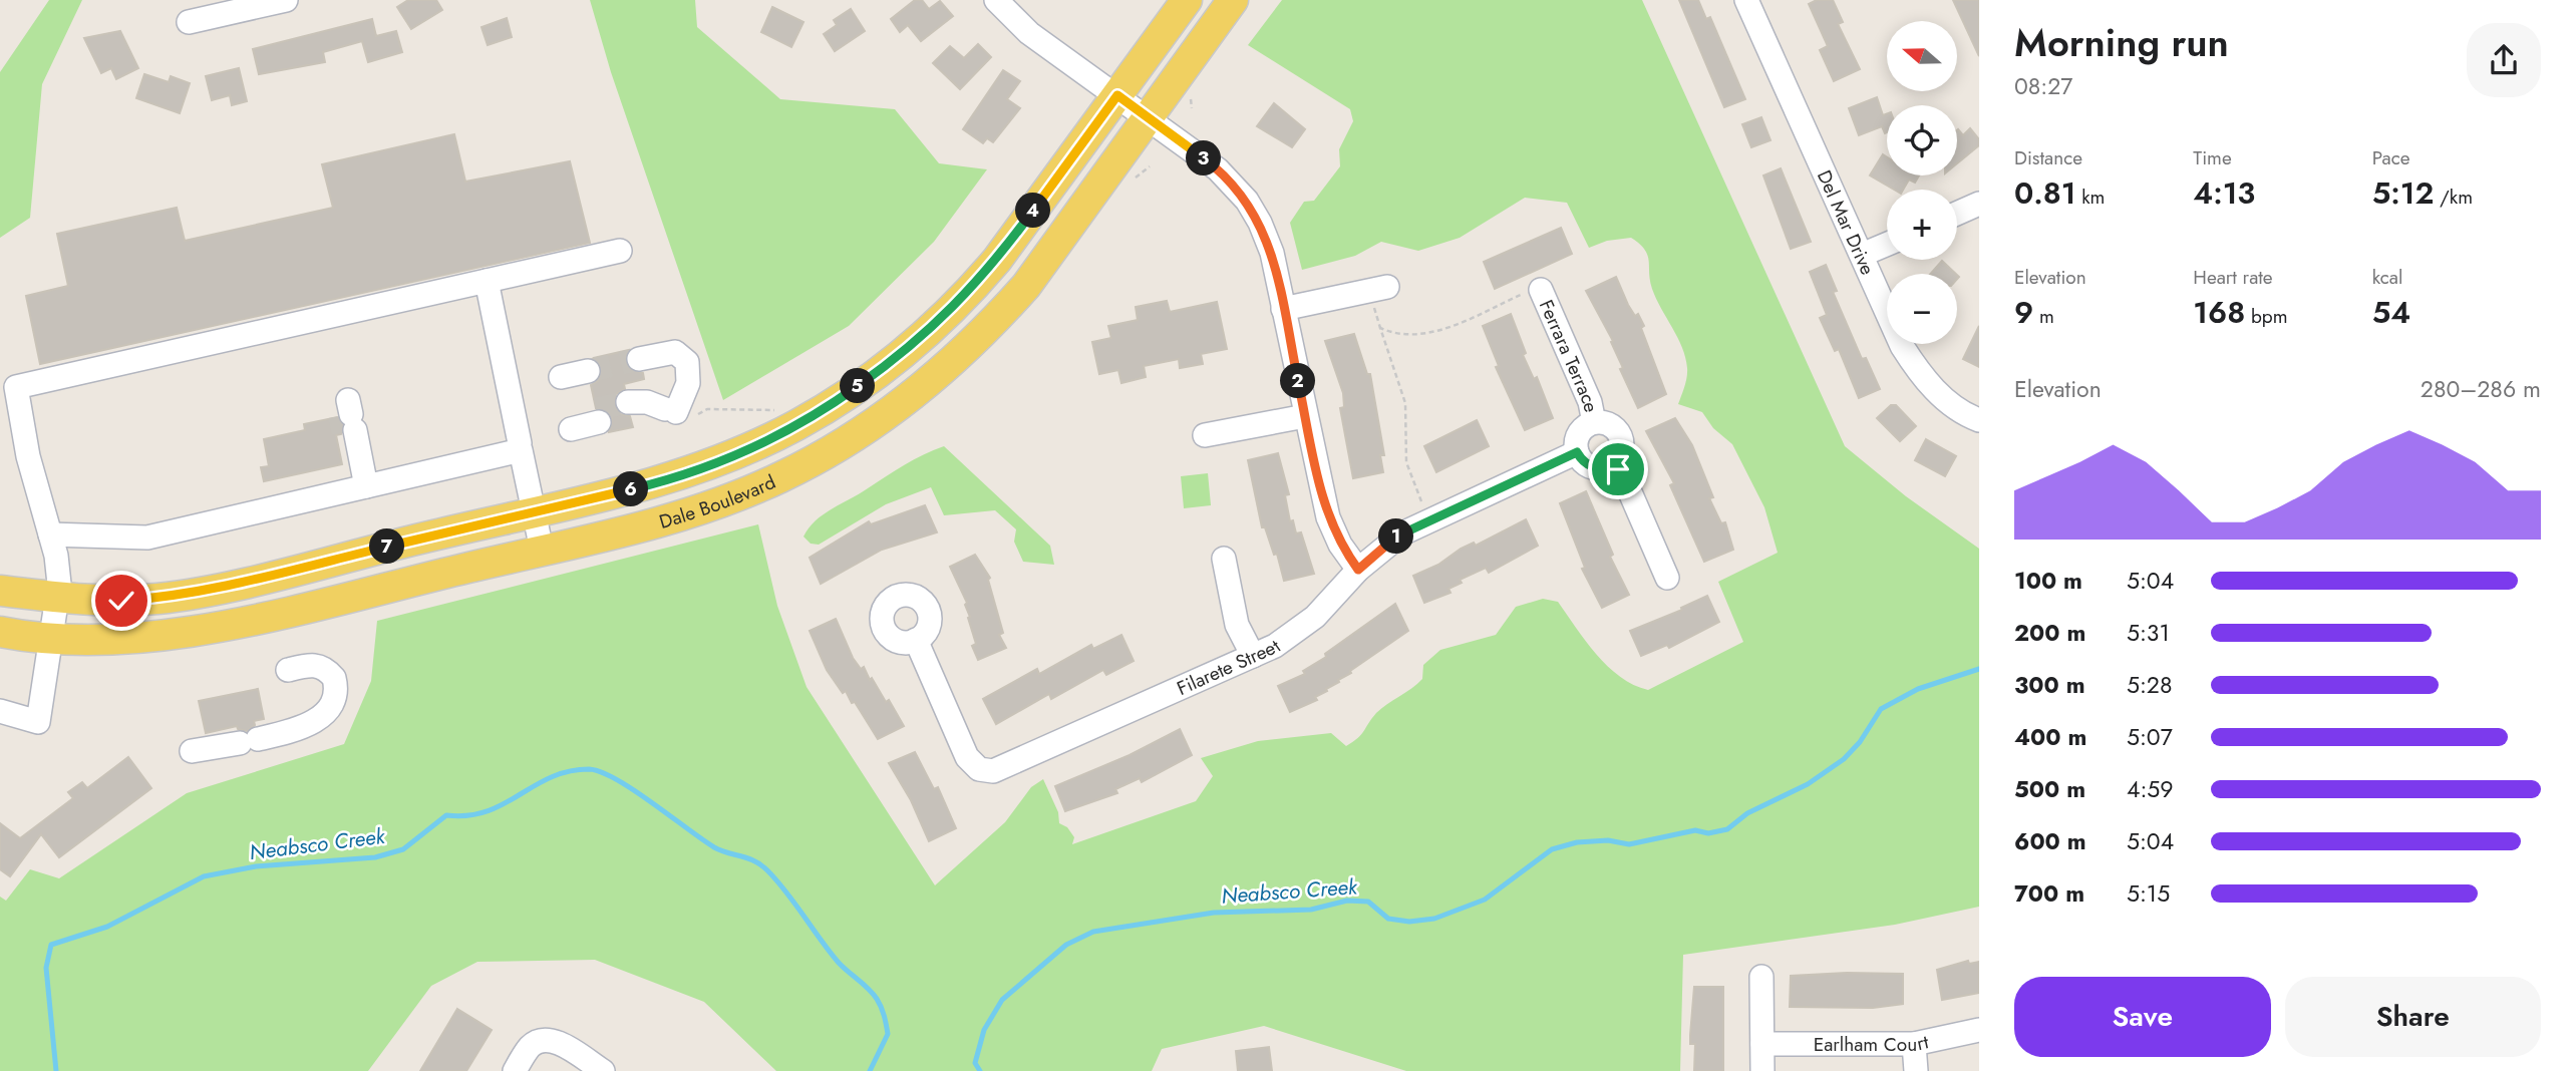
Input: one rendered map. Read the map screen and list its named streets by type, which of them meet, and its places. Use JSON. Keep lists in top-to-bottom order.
{
  "streets": {
    "main road": ["Dale Boulevard"],
    "street": [
      "Del Mar Drive",
      "Ferrara Terrace",
      "Filarete Street",
      "Earlham Court"
    ]
  },
  "crossings": [
    ["Ferrara Terrace", "Filarete Street"]
  ],
  "water": ["Neabsco Creek"],
  "north": "left",
  "page": {
    "heading": ["Morning run", "08:27"],
    "map_buttons": ["+", "−"],
    "stats": [
      ["Distance", "0.81 km"],
      ["Time", "4:13"],
      ["Pace", "5:12 /km"],
      ["Elevation", "9 m"],
      ["Heart rate", "168 bpm"],
      ["kcal", "54"]
    ],
    "pins": [
      "3",
      "4",
      "2",
      "5",
      "6",
      "1",
      "7"
    ],
    "chart": ["Elevation", "280–286 m"],
    "list": [
      {
        "name": "100 m",
        "note": "5:04"
      },
      {
        "name": "200 m",
        "note": "5:31"
      },
      {
        "name": "300 m",
        "note": "5:28"
      },
      {
        "name": "400 m",
        "note": "5:07"
      },
      {
        "name": "500 m",
        "note": "4:59"
      },
      {
        "name": "600 m",
        "note": "5:04"
      },
      {
        "name": "700 m",
        "note": "5:15"
      }
    ],
    "buttons": ["Save", "Share"]
  }
}
